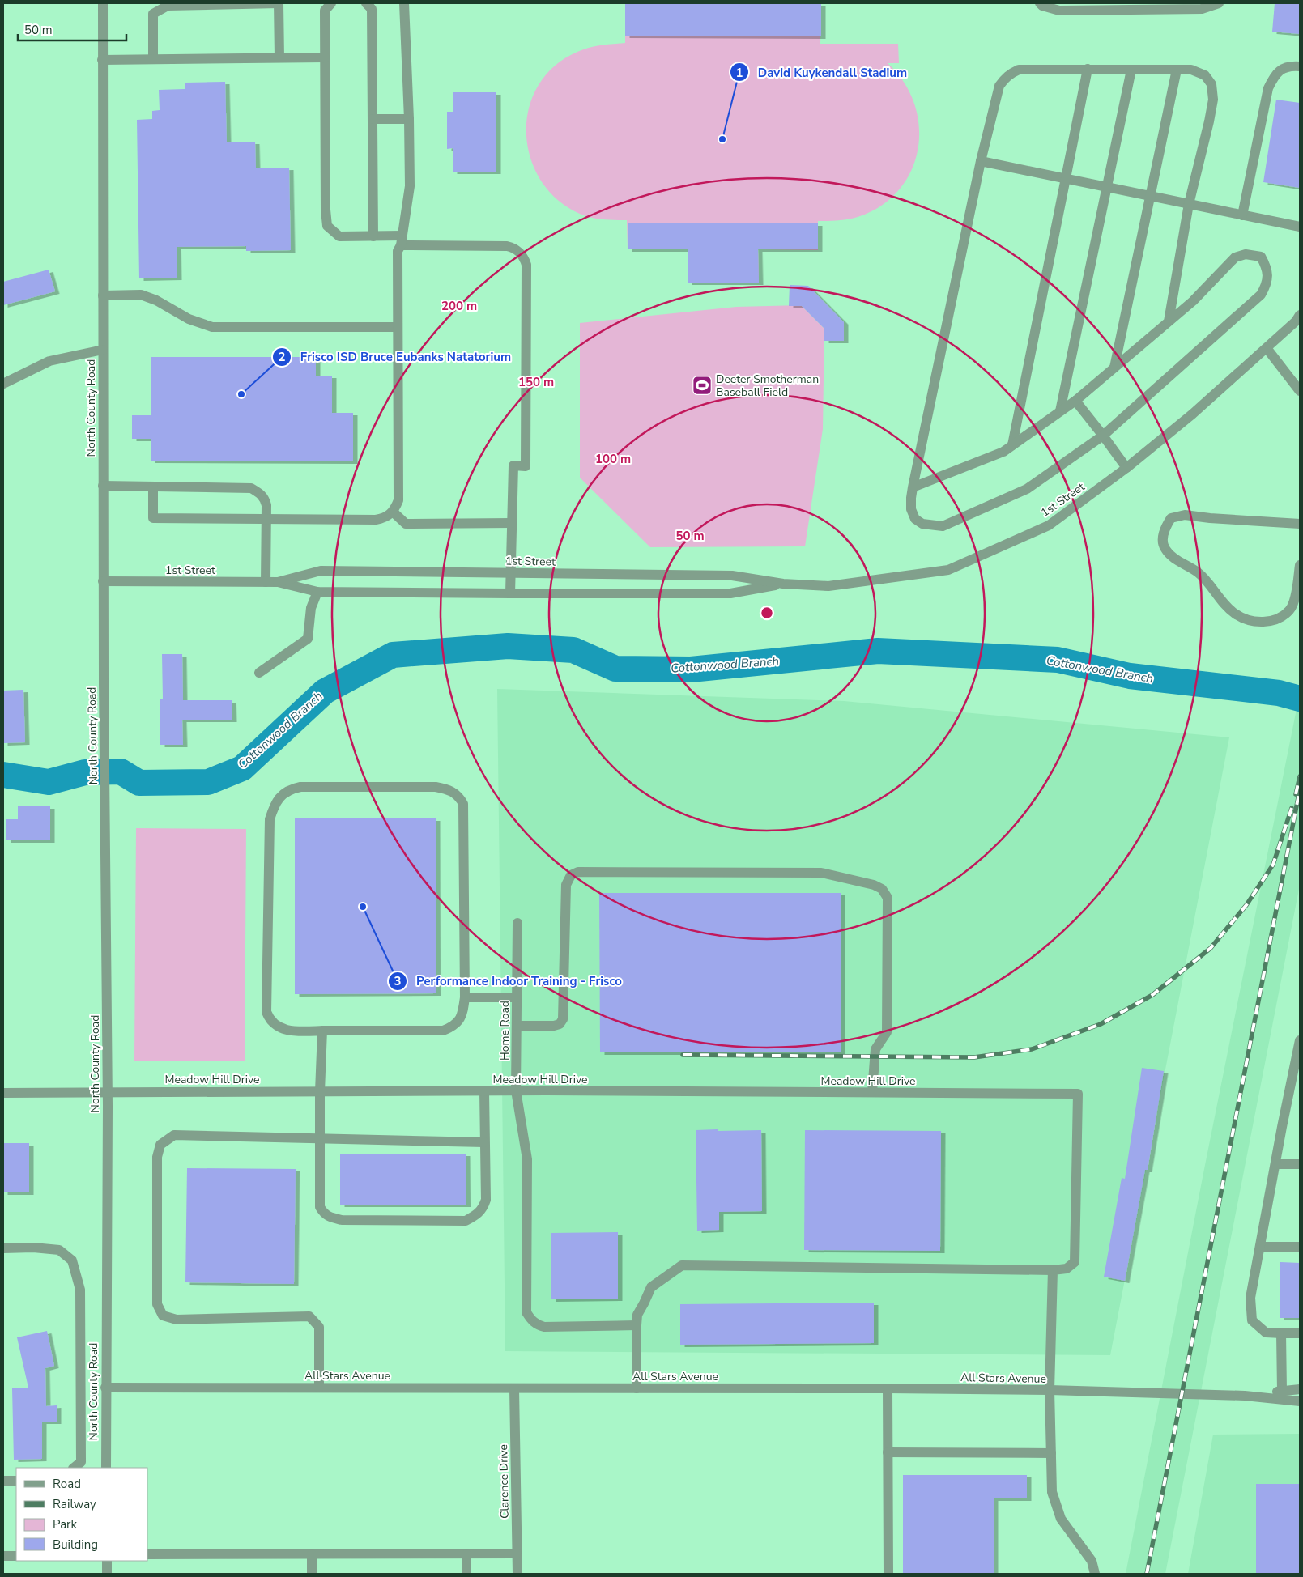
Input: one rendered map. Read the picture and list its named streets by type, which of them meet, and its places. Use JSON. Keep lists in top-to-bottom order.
{
  "streets": {
    "street": [
      "North County Road",
      "1st Street",
      "Home Road",
      "Meadow Hill Drive",
      "All Stars Avenue",
      "Clarence Drive"
    ]
  },
  "crossings": [
    ["North County Road", "1st Street"],
    ["North County Road", "Meadow Hill Drive"],
    ["North County Road", "All Stars Avenue"],
    ["Home Road", "Meadow Hill Drive"],
    ["All Stars Avenue", "Clarence Drive"]
  ],
  "water": ["Cottonwood Branch"],
  "places": {
    "other": ["David Kuykendall Stadium", "Frisco ISD Bruce Eubanks Natatorium", "Performance Indoor Training - Frisco"],
    "sports": ["Deeter Smotherman Baseball Field"]
  },
  "legend": [
    "Road",
    "Railway",
    "Park",
    "Building"
  ],
  "scale_bar": "50 m",
  "rings": [
    "200 m",
    "150 m",
    "100 m",
    "50 m"
  ]
}
